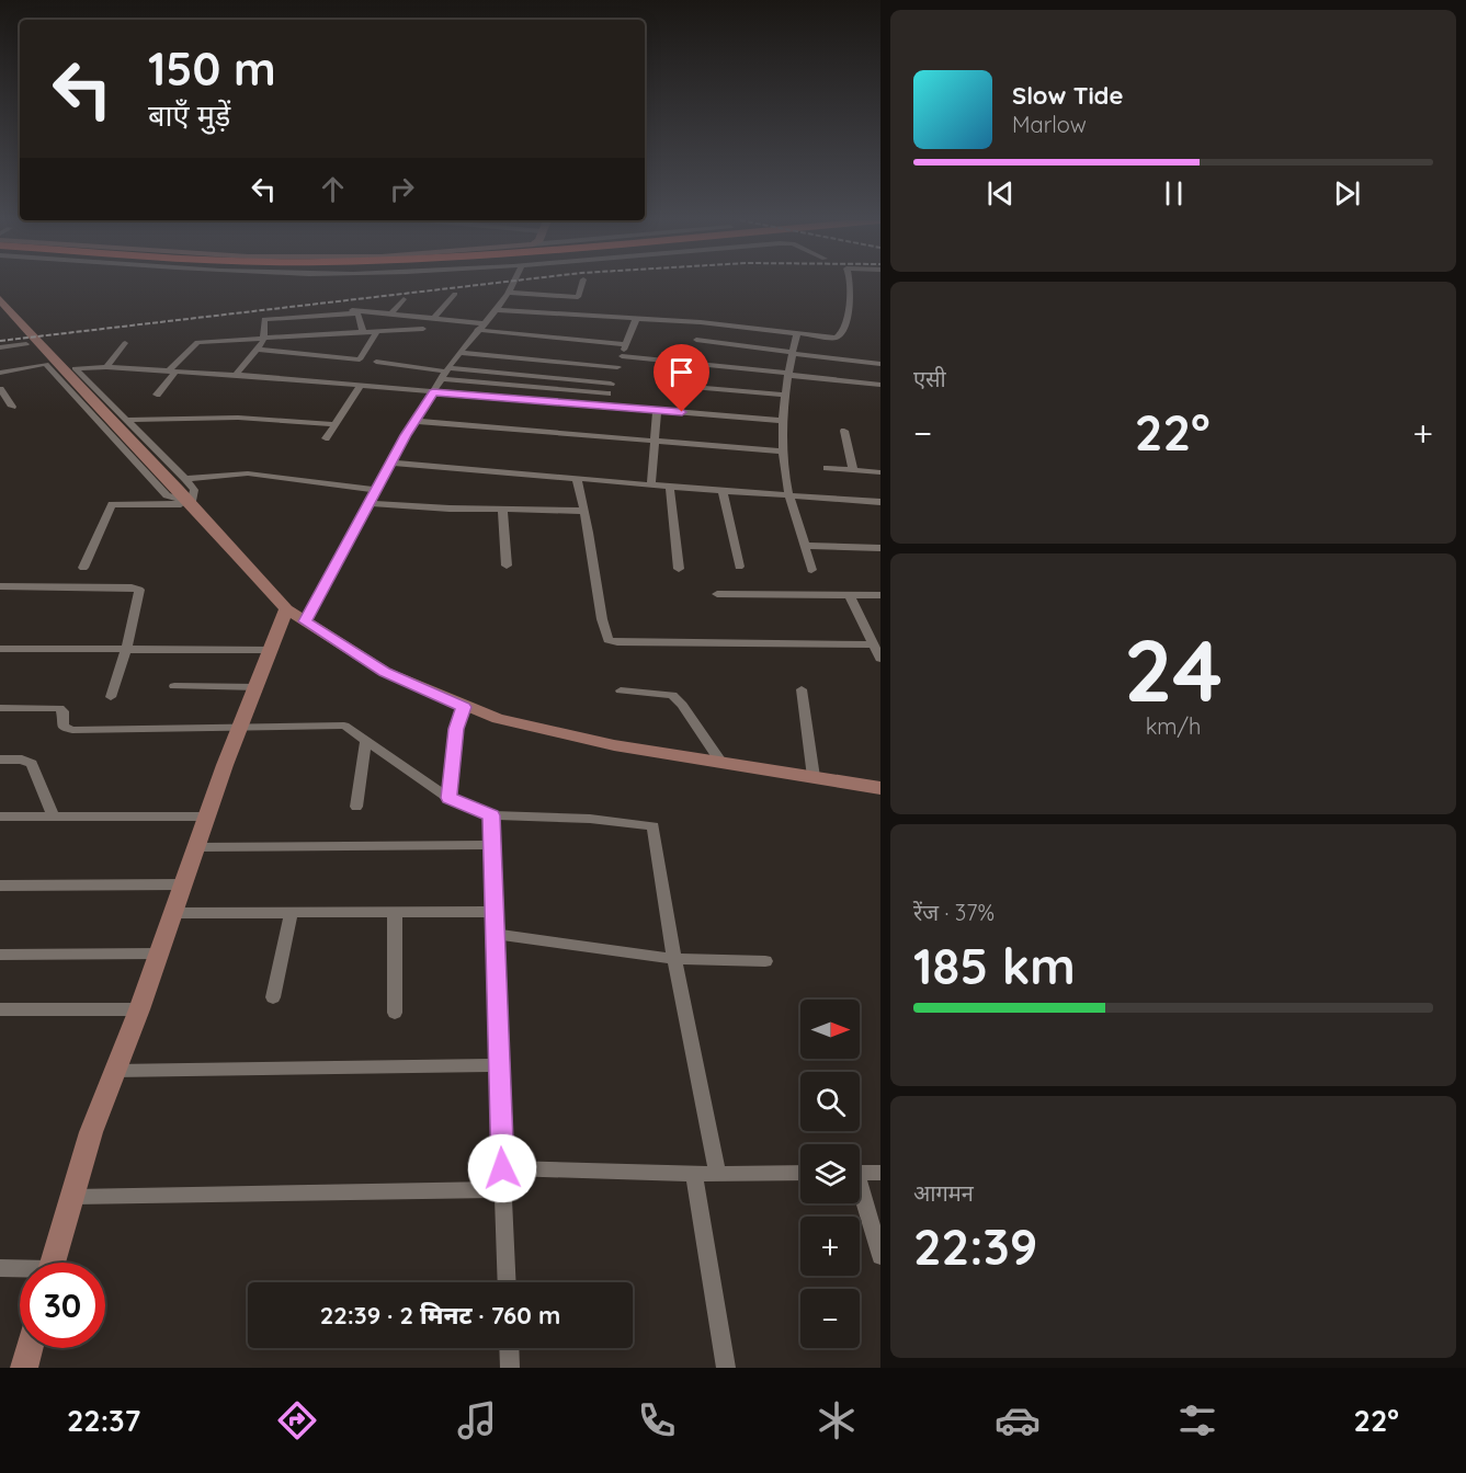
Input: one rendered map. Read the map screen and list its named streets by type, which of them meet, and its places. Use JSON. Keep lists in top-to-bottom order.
{
  "north": "right",
  "page": {
    "turn": ["150 m", "बाएँ मुड़ें"],
    "song": ["Slow Tide", "Marlow"],
    "tile": [
      "एसी",
      ["24", "km/h"],
      ["रेंज · 37%", "185 km"],
      ["आगमन", "22:39"]
    ],
    "heat": ["−", "22°", "+"],
    "map_buttons": ["+", "−"],
    "limit": "30",
    "trip": "22:39 · 2 मिनट · 760 m",
    "tabs": ["22:37", "22°"]
  }
}
